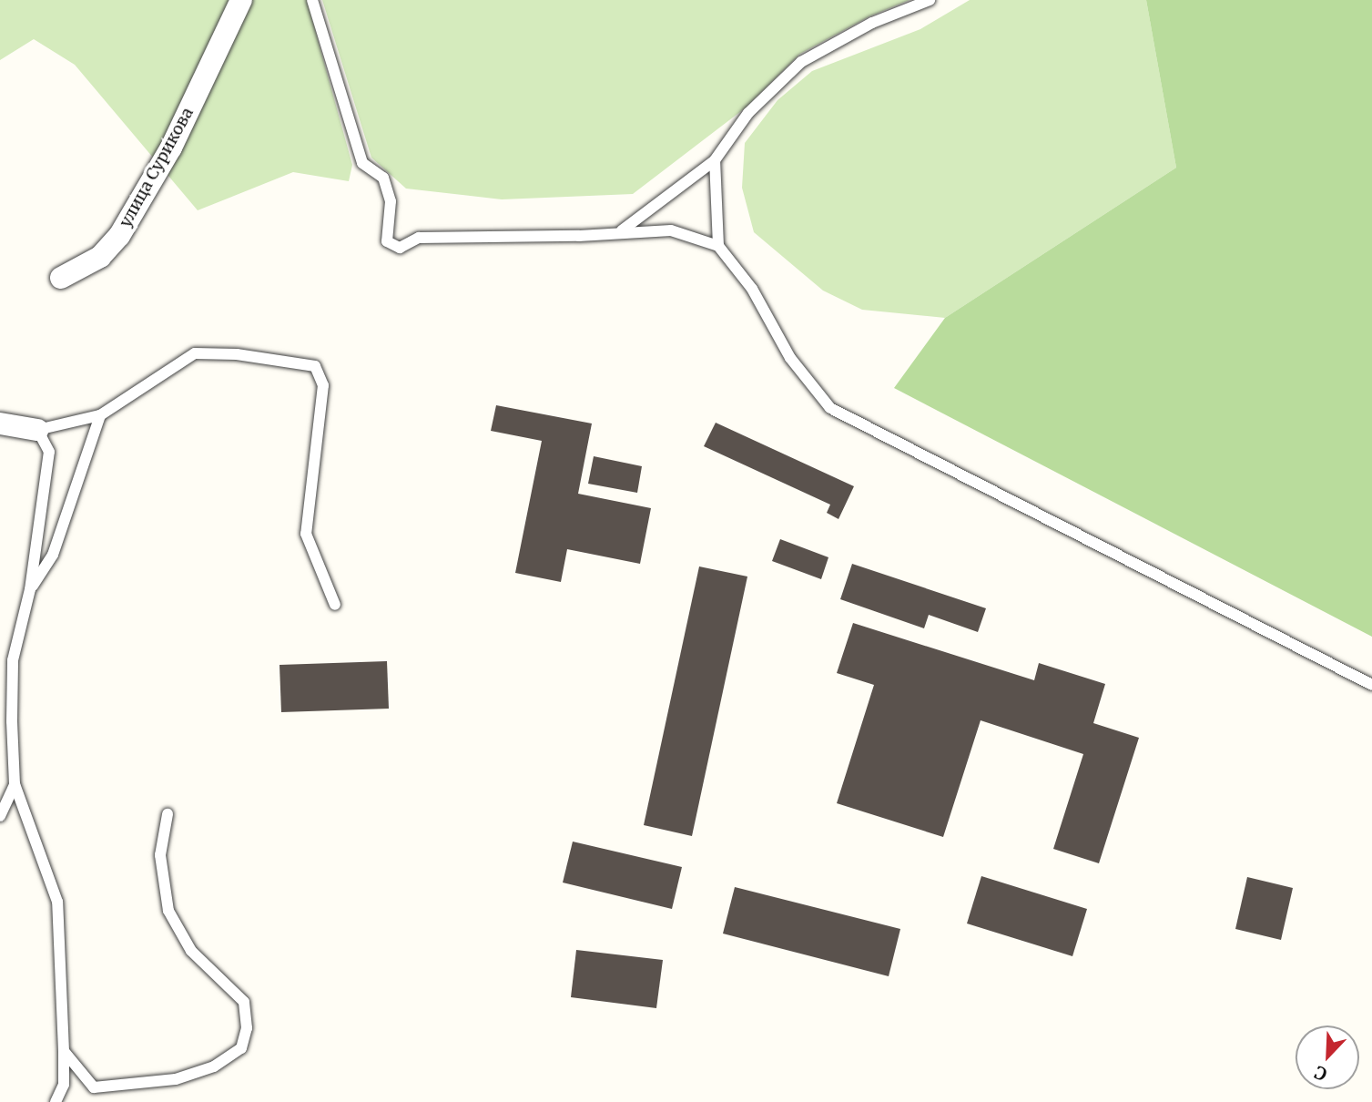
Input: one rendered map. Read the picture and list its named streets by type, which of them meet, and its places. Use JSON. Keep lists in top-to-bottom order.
{
  "streets": {
    "street": ["улица Сурикова"]
  },
  "north": "bottom left"
}
